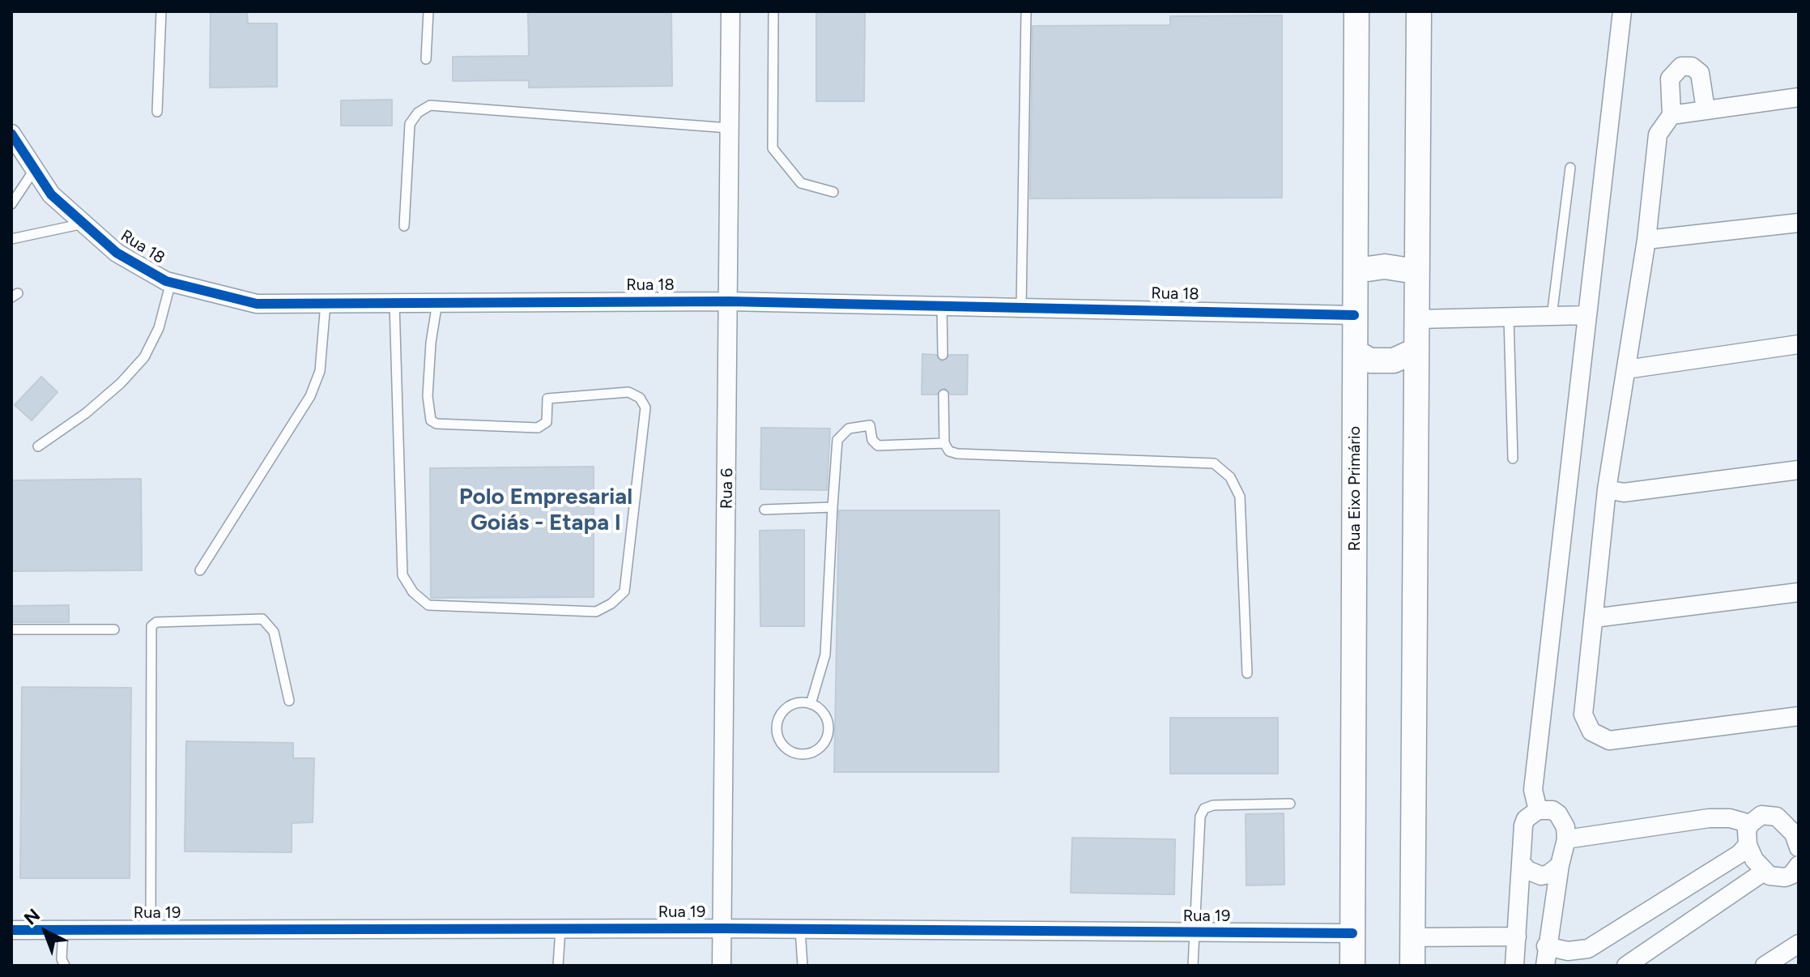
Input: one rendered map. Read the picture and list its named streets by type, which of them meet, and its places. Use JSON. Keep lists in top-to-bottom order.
{
  "streets": {
    "street": [
      "Rua 18",
      "Rua 6",
      "Rua Eixo Primário",
      "Rua 19"
    ]
  },
  "crossings": [
    ["Rua 18", "Rua 6"],
    ["Rua 18", "Rua Eixo Primário"],
    ["Rua 6", "Rua 19"],
    ["Rua Eixo Primário", "Rua 19"]
  ],
  "districts": ["Polo Empresarial Goiás - Etapa I"],
  "north": "top left"
}
